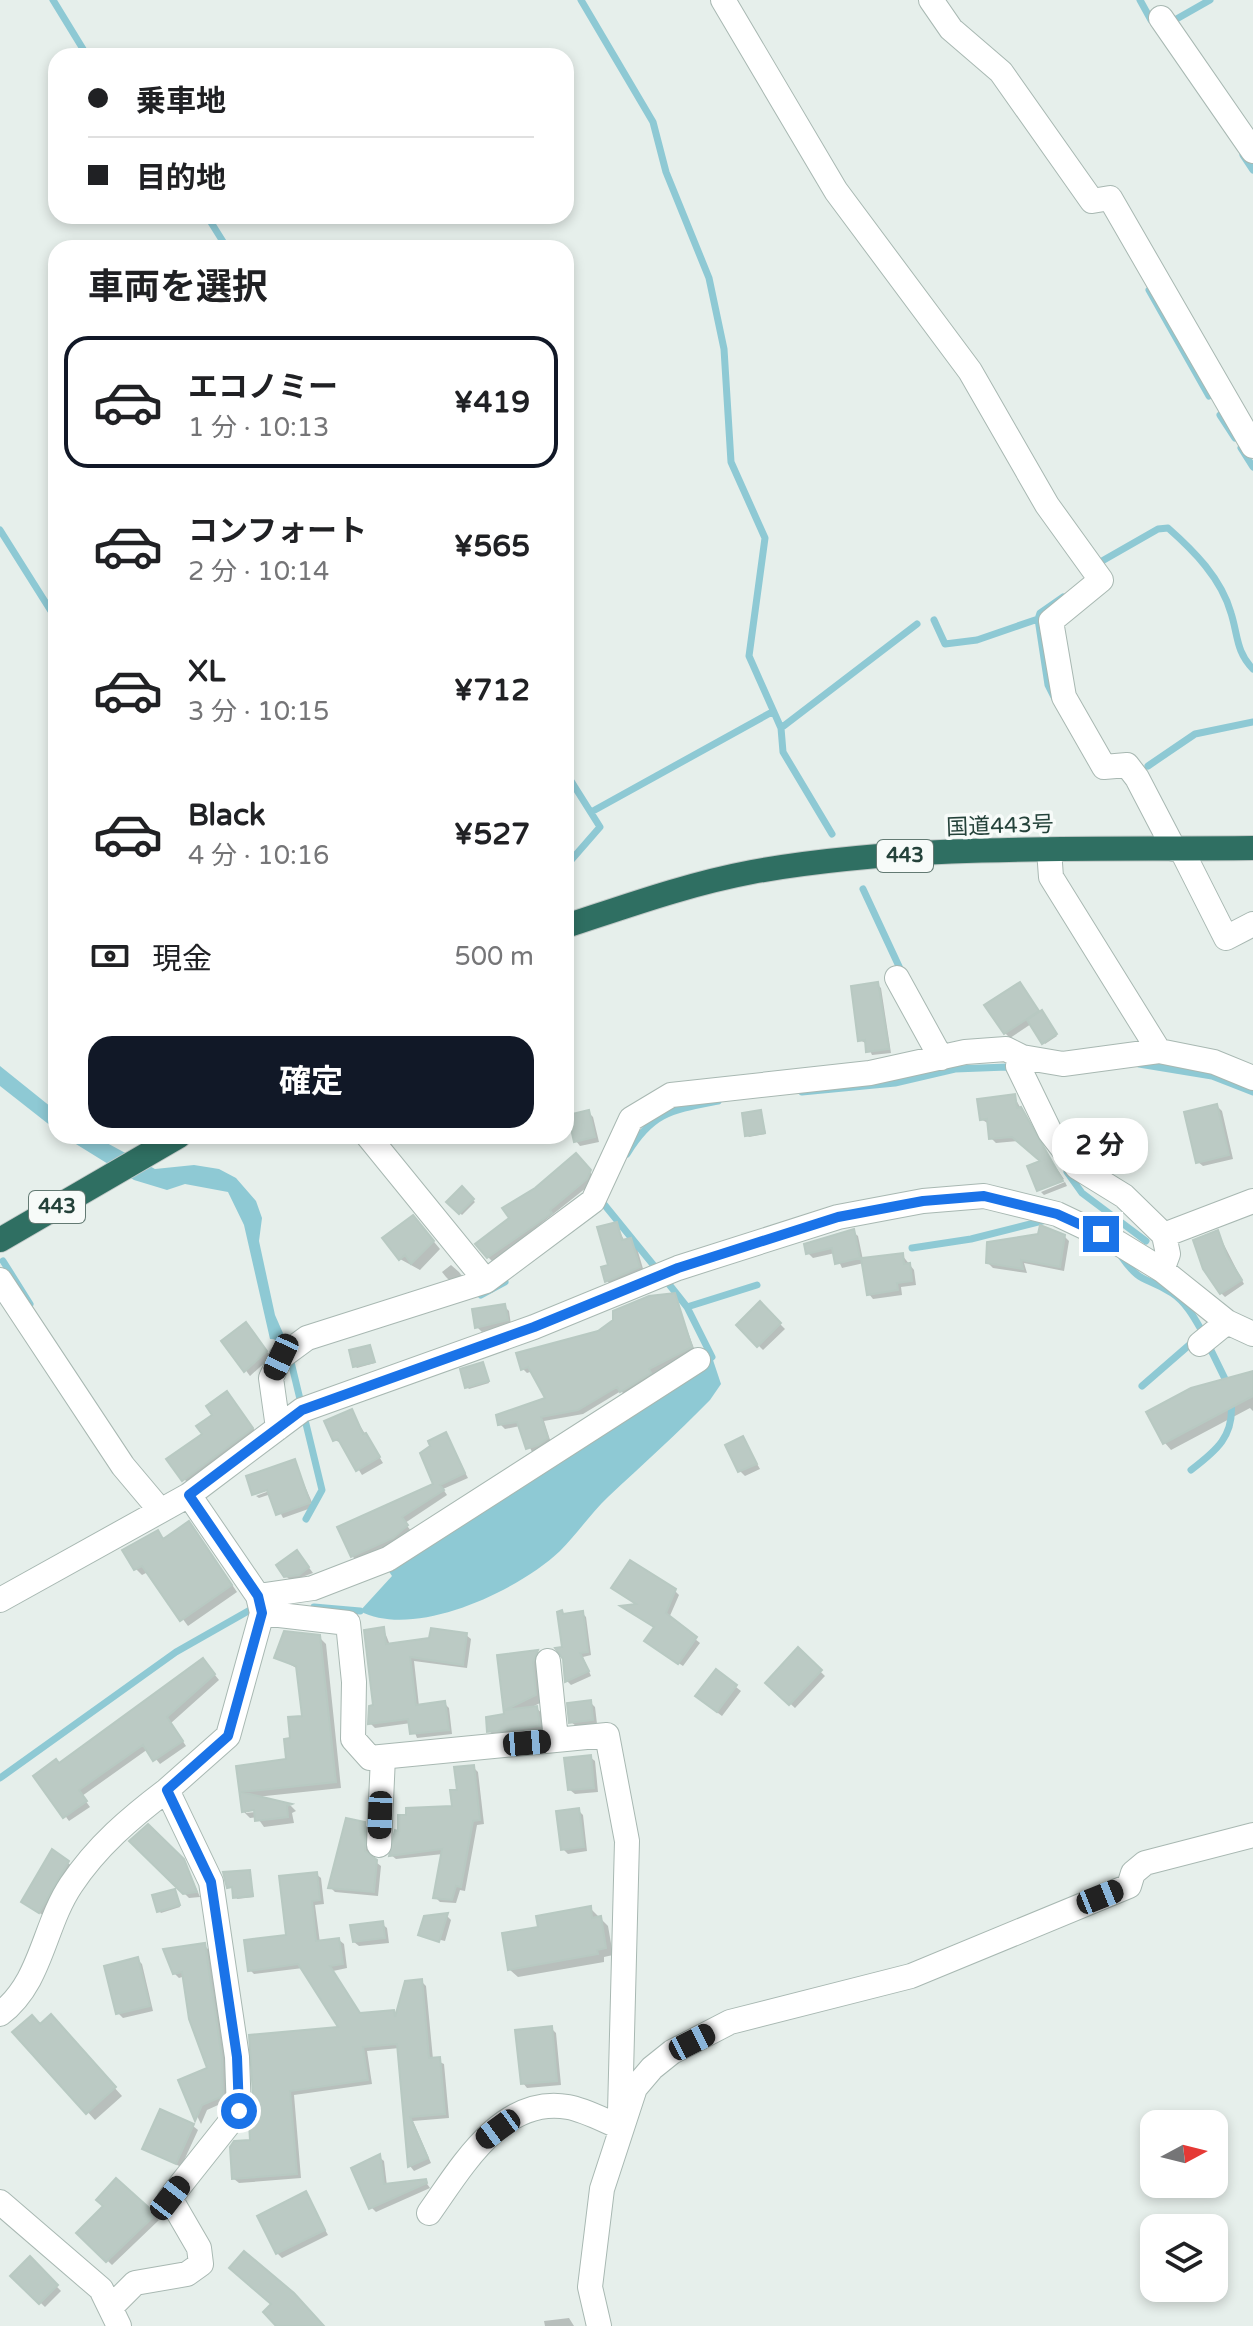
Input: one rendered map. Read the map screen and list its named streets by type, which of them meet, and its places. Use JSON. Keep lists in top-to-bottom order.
{
  "streets": {
    "highway": ["国道443号", "443"]
  },
  "north": "right",
  "page": {
    "banner": ["乗車地", "目的地"],
    "heading": "車両を選択",
    "list": [
      {
        "name": "エコノミー",
        "note": "1 分 · 10:13",
        "value": "¥419"
      },
      {
        "name": "コンフォート",
        "note": "2 分 · 10:14",
        "value": "¥565"
      },
      {
        "name": "XL",
        "note": "3 分 · 10:15",
        "value": "¥712"
      },
      {
        "name": "Black",
        "note": "4 分 · 10:16",
        "value": "¥527"
      }
    ],
    "pay": ["現金", "500 m"],
    "buttons": "確定",
    "bubble": "2 分"
  }
}
